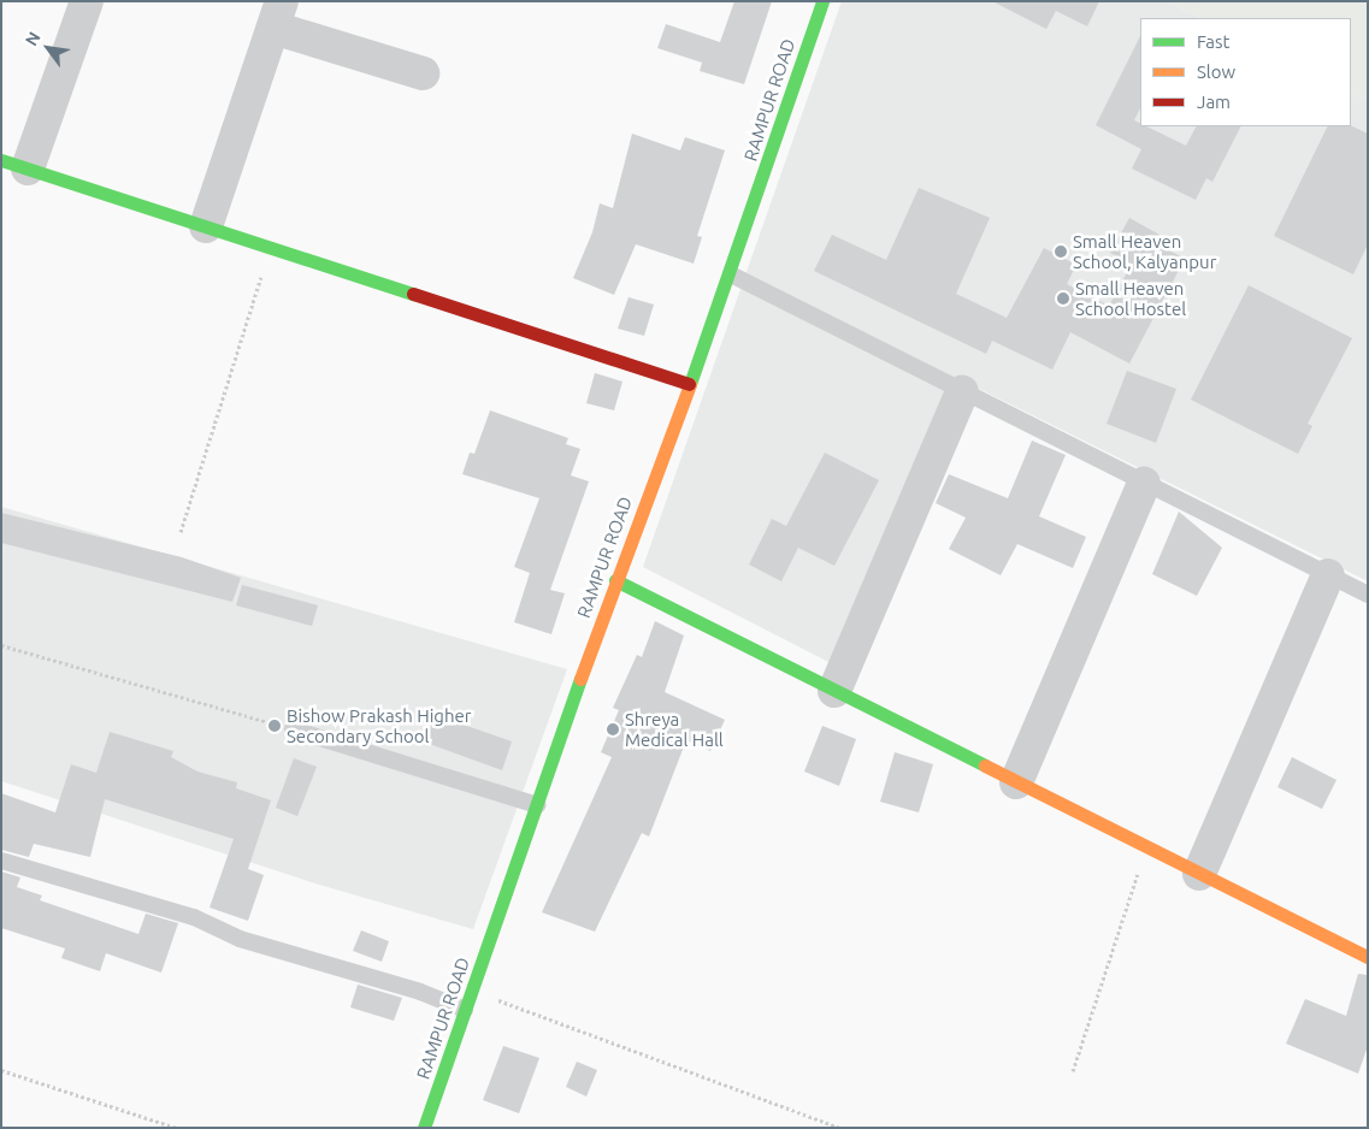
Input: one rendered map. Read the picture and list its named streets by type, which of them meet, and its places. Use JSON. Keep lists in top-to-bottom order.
{
  "streets": {
    "street": ["RAMPUR ROAD"]
  },
  "places": [
    "Small Heaven School, Kalyanpur",
    "Small Heaven School Hostel",
    "Bishow Prakash Higher Secondary School",
    "Shreya Medical Hall"
  ],
  "legend": ["Fast", "Slow", "Jam"],
  "north": "top left"
}
